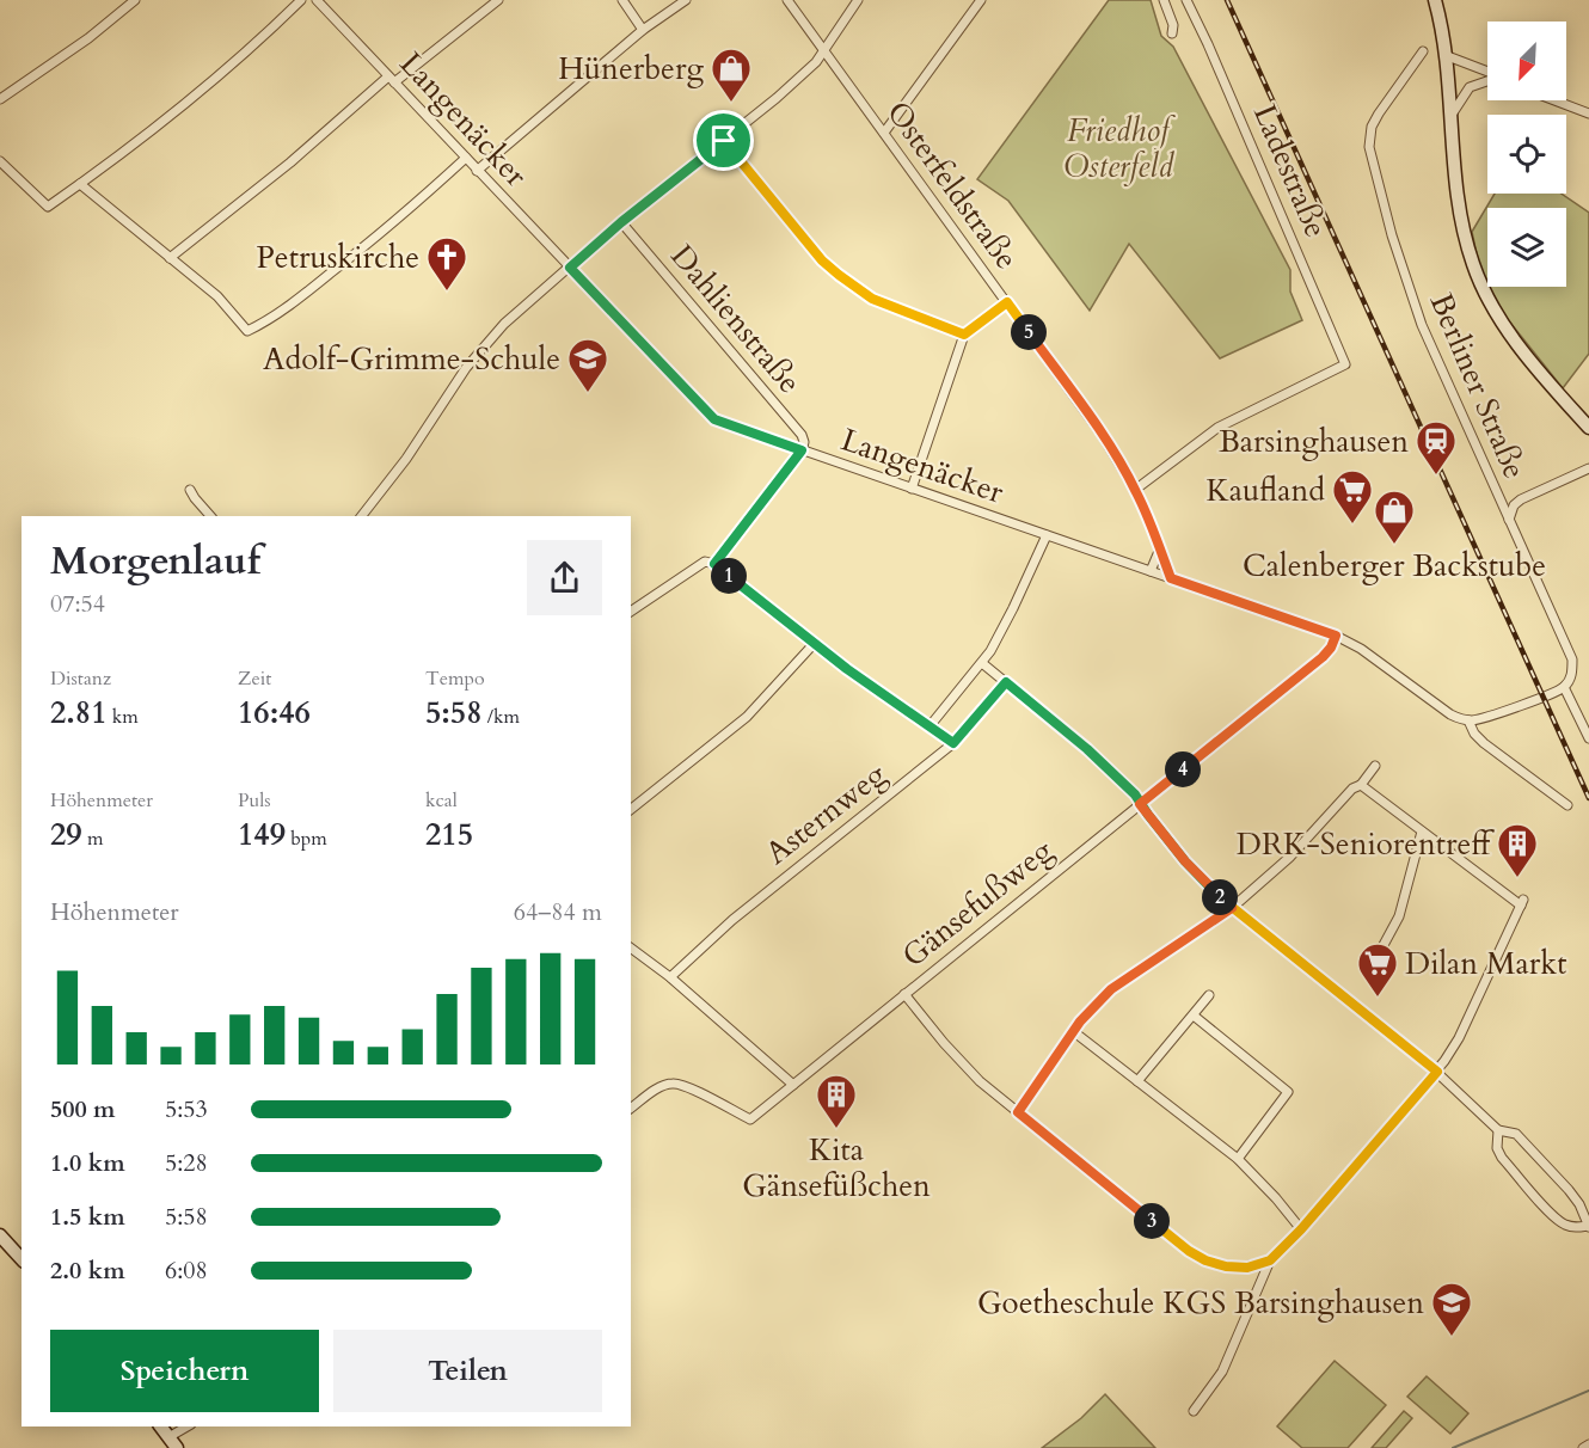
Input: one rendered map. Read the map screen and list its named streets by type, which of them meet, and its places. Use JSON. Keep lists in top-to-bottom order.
{
  "streets": {
    "street": [
      "Langenäcker",
      "Ladestraße",
      "Osterfeldstraße",
      "Dahlienstraße",
      "Berliner Straße",
      "Asternweg",
      "Gänsefußweg"
    ]
  },
  "crossings": [
    ["Langenäcker", "Osterfeldstraße"],
    ["Langenäcker", "Dahlienstraße"],
    ["Langenäcker", "Gänsefußweg"],
    ["Ladestraße", "Osterfeldstraße"]
  ],
  "parks": ["Friedhof Osterfeld"],
  "places": {
    "shop": ["Hünerberg", "Calenberger Backstube"],
    "church": ["Petruskirche"],
    "school or university": ["Adolf-Grimme-Schule", "Goetheschule KGS Barsinghausen"],
    "station": ["Barsinghausen"],
    "supermarket": ["Kaufland", "Dilan Markt"],
    "building": ["DRK-Seniorentreff", "Kita Gänsefüßchen"]
  },
  "north": "bottom left",
  "page": {
    "pins": [
      "5",
      "1",
      "4",
      "2",
      "3"
    ],
    "heading": ["Morgenlauf", "07:54"],
    "stats": [
      ["Distanz", "2.81 km"],
      ["Zeit", "16:46"],
      ["Tempo", "5:58 /km"],
      ["Höhenmeter", "29 m"],
      ["Puls", "149 bpm"],
      ["kcal", "215"]
    ],
    "chart": ["Höhenmeter", "64–84 m"],
    "list": [
      {
        "name": "500 m",
        "note": "5:53"
      },
      {
        "name": "1.0 km",
        "note": "5:28"
      },
      {
        "name": "1.5 km",
        "note": "5:58"
      },
      {
        "name": "2.0 km",
        "note": "6:08"
      }
    ],
    "buttons": ["Speichern", "Teilen"]
  }
}
